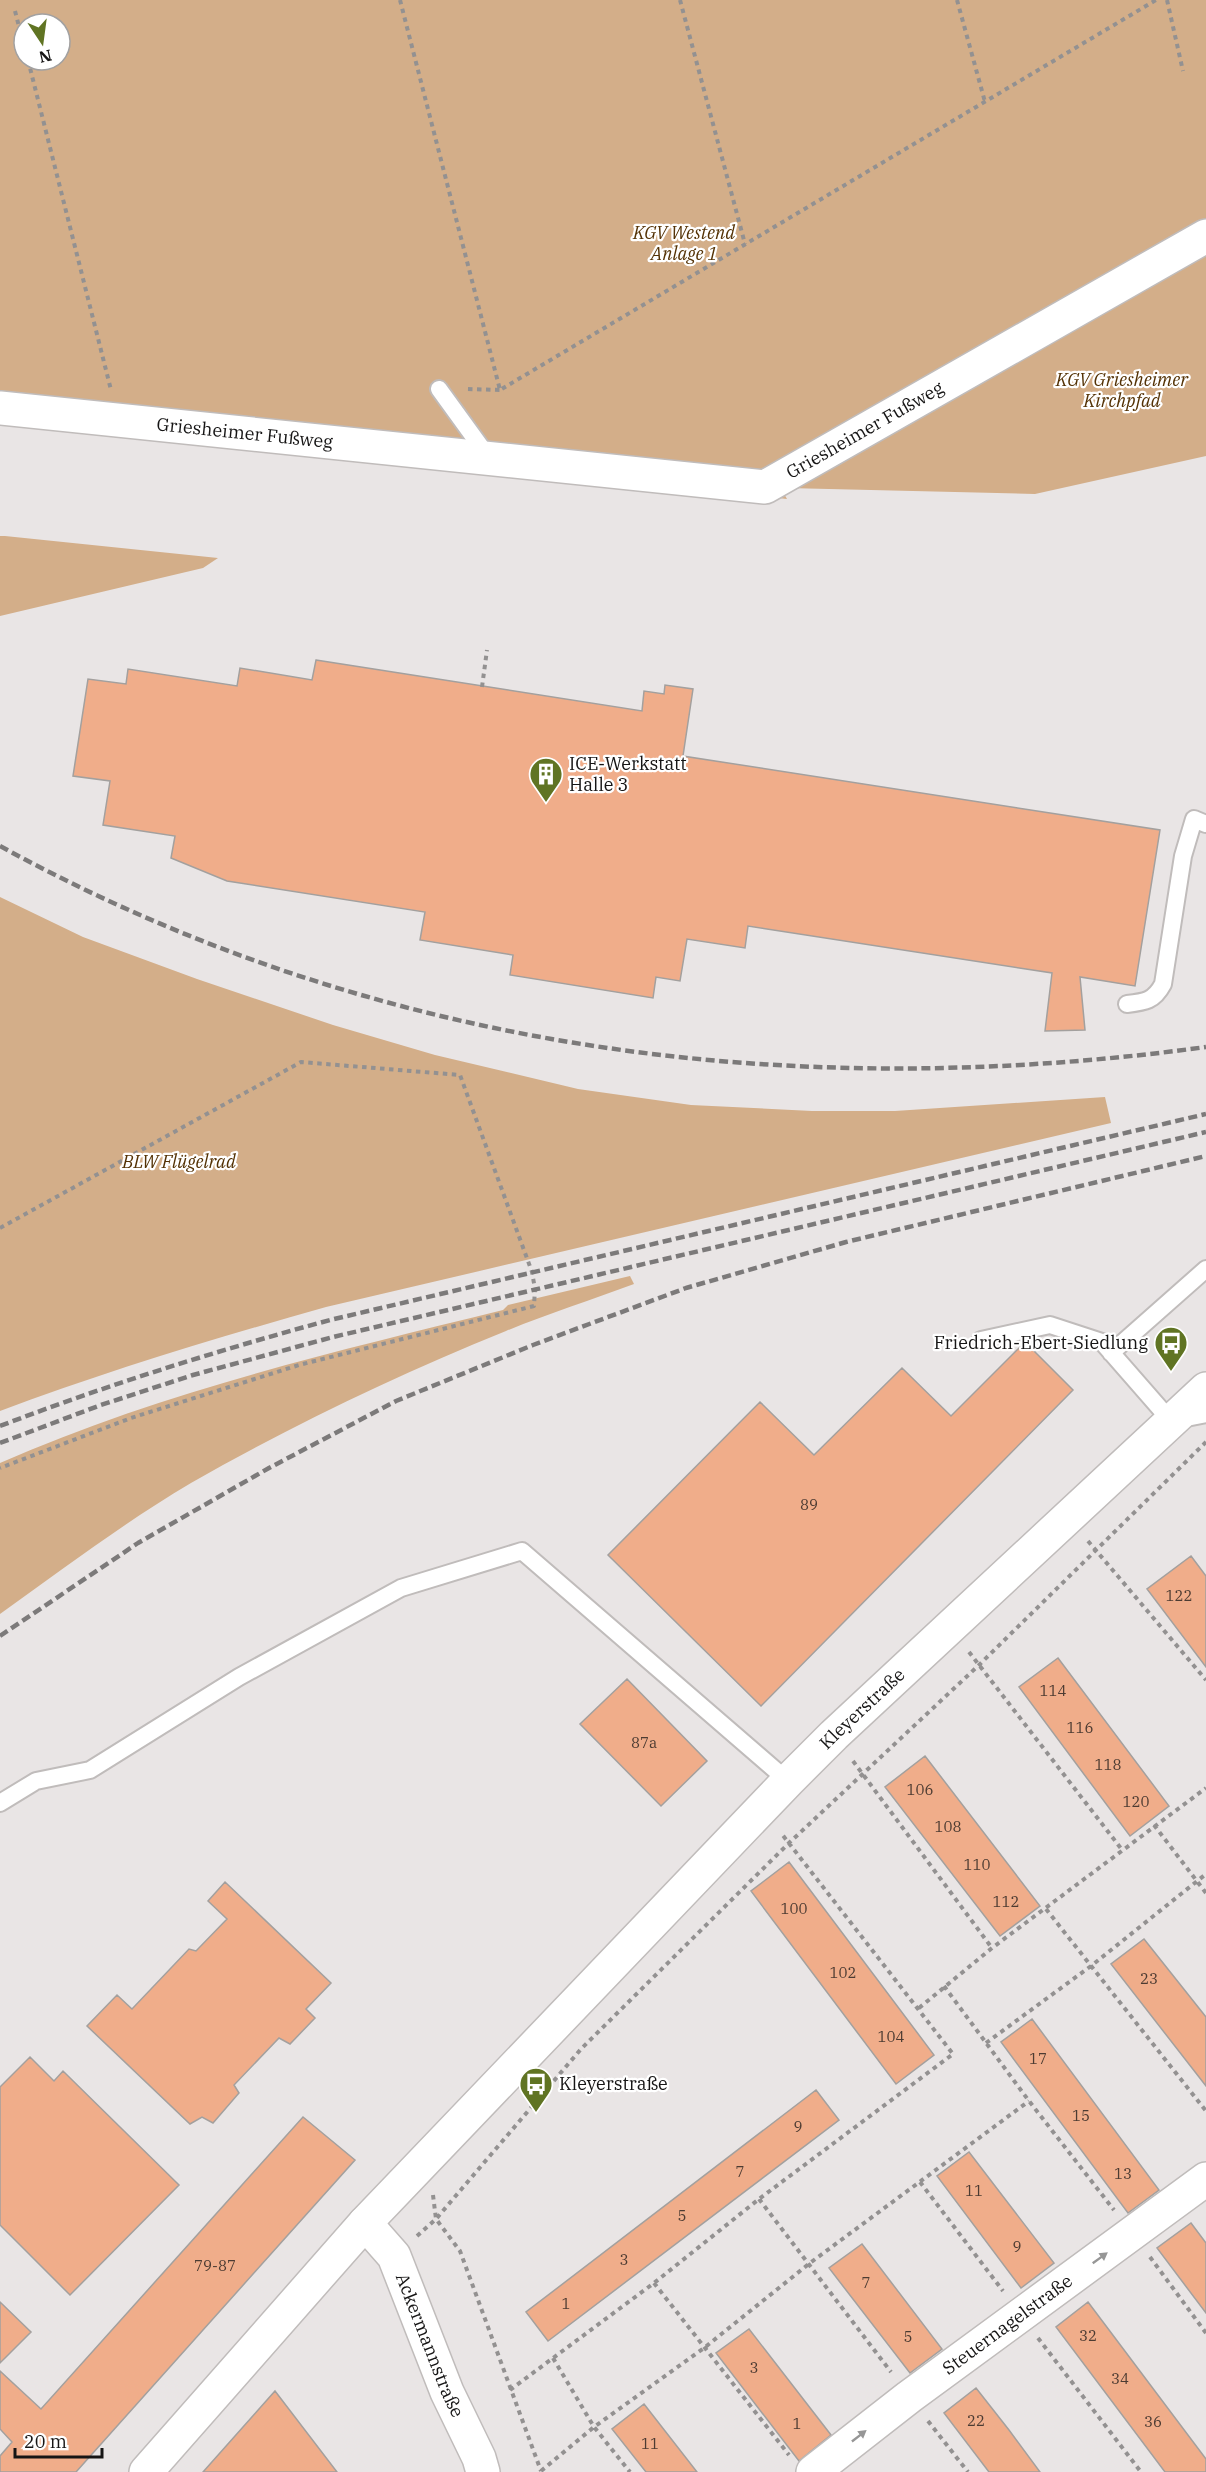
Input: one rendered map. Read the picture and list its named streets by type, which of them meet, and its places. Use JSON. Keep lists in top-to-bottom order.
{
  "streets": {
    "street": [
      "Griesheimer Fußweg",
      "Kleyerstraße",
      "Steuernagelstraße",
      "Ackermannstraße"
    ]
  },
  "crossings": [
    ["Kleyerstraße", "Ackermannstraße"]
  ],
  "one_way": ["Steuernagelstraße"],
  "parks": ["KGV Westend Anlage 1", "KGV Griesheimer Kirchpfad", "BLW Flügelrad"],
  "places": {
    "building": ["ICE-Werkstatt Halle 3"],
    "bus stop": ["Friedrich-Ebert-Siedlung", "Kleyerstraße"]
  },
  "house_numbers": [
    "89",
    "122",
    "114",
    "116",
    "87a",
    "118",
    "106",
    "120",
    "108",
    "110",
    "112",
    "100",
    "102",
    "23",
    "104",
    "17",
    "15",
    "9",
    "7",
    "13",
    "11",
    "5",
    "9",
    "3",
    "79-87",
    "7",
    "1",
    "32",
    "5",
    "3",
    "34",
    "22",
    "36",
    "1",
    "11"
  ],
  "scale_bar": "20 m",
  "north": "bottom"
}
